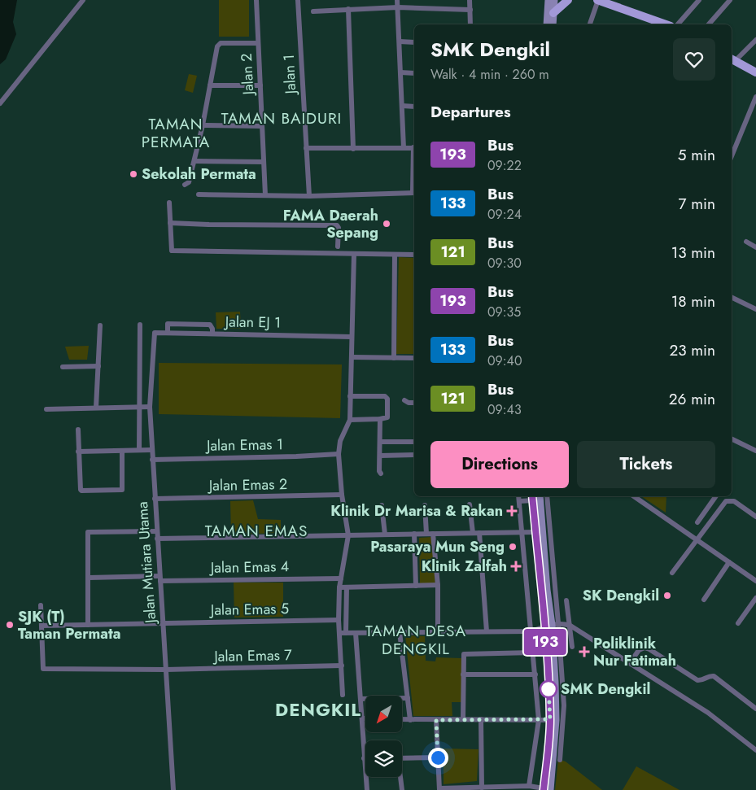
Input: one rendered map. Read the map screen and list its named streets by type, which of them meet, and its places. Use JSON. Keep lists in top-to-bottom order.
{
  "streets": {
    "street": [
      "Jalan 2",
      "Jalan 1",
      "Jalan EJ 1",
      "Jalan Emas 1",
      "Jalan Emas 2",
      "Jalan Mutiara Utama",
      "Jalan Emas 4",
      "Jalan Emas 5",
      "Jalan Emas 7"
    ]
  },
  "crossings": [
    ["Jalan EJ 1", "Jalan Mutiara Utama"],
    ["Jalan Emas 1", "Jalan Mutiara Utama"],
    ["Jalan Emas 2", "Jalan Mutiara Utama"],
    ["Jalan Mutiara Utama", "Jalan Emas 4"],
    ["Jalan Mutiara Utama", "Jalan Emas 5"],
    ["Jalan Mutiara Utama", "Jalan Emas 7"],
    ["Jalan Emas 5", "Jalan Emas 7"]
  ],
  "districts": [
    "TAMAN BAIDURI",
    "TAMAN PERMATA",
    "TAMAN EMAS",
    "TAMAN DESA DENGKIL",
    "DENGKIL"
  ],
  "places": {
    "other": [
      "Sekolah Permata",
      "FAMA Daerah Sepang",
      "Pasaraya Mun Seng",
      "SK Dengkil",
      "SJK (T) Taman Permata",
      "SMK Dengkil"
    ],
    "health": ["Klinik Dr Marisa & Rakan", "Klinik Zalfah", "Poliklinik Nur Fatimah"]
  },
  "lines": ["bus line 193"],
  "north": "bottom left",
  "page": {
    "on_map": "193",
    "heading": [
      ["SMK Dengkil", "Walk · 4 min · 260 m"],
      "Departures"
    ],
    "list": [
      {
        "mark": "193",
        "name": "Bus",
        "note": "09:22",
        "value": "5 min"
      },
      {
        "mark": "133",
        "name": "Bus",
        "note": "09:24",
        "value": "7 min"
      },
      {
        "mark": "121",
        "name": "Bus",
        "note": "09:30",
        "value": "13 min"
      },
      {
        "mark": "193",
        "name": "Bus",
        "note": "09:35",
        "value": "18 min"
      },
      {
        "mark": "133",
        "name": "Bus",
        "note": "09:40",
        "value": "23 min"
      },
      {
        "mark": "121",
        "name": "Bus",
        "note": "09:43",
        "value": "26 min"
      }
    ],
    "buttons": ["Directions", "Tickets"]
  }
}
